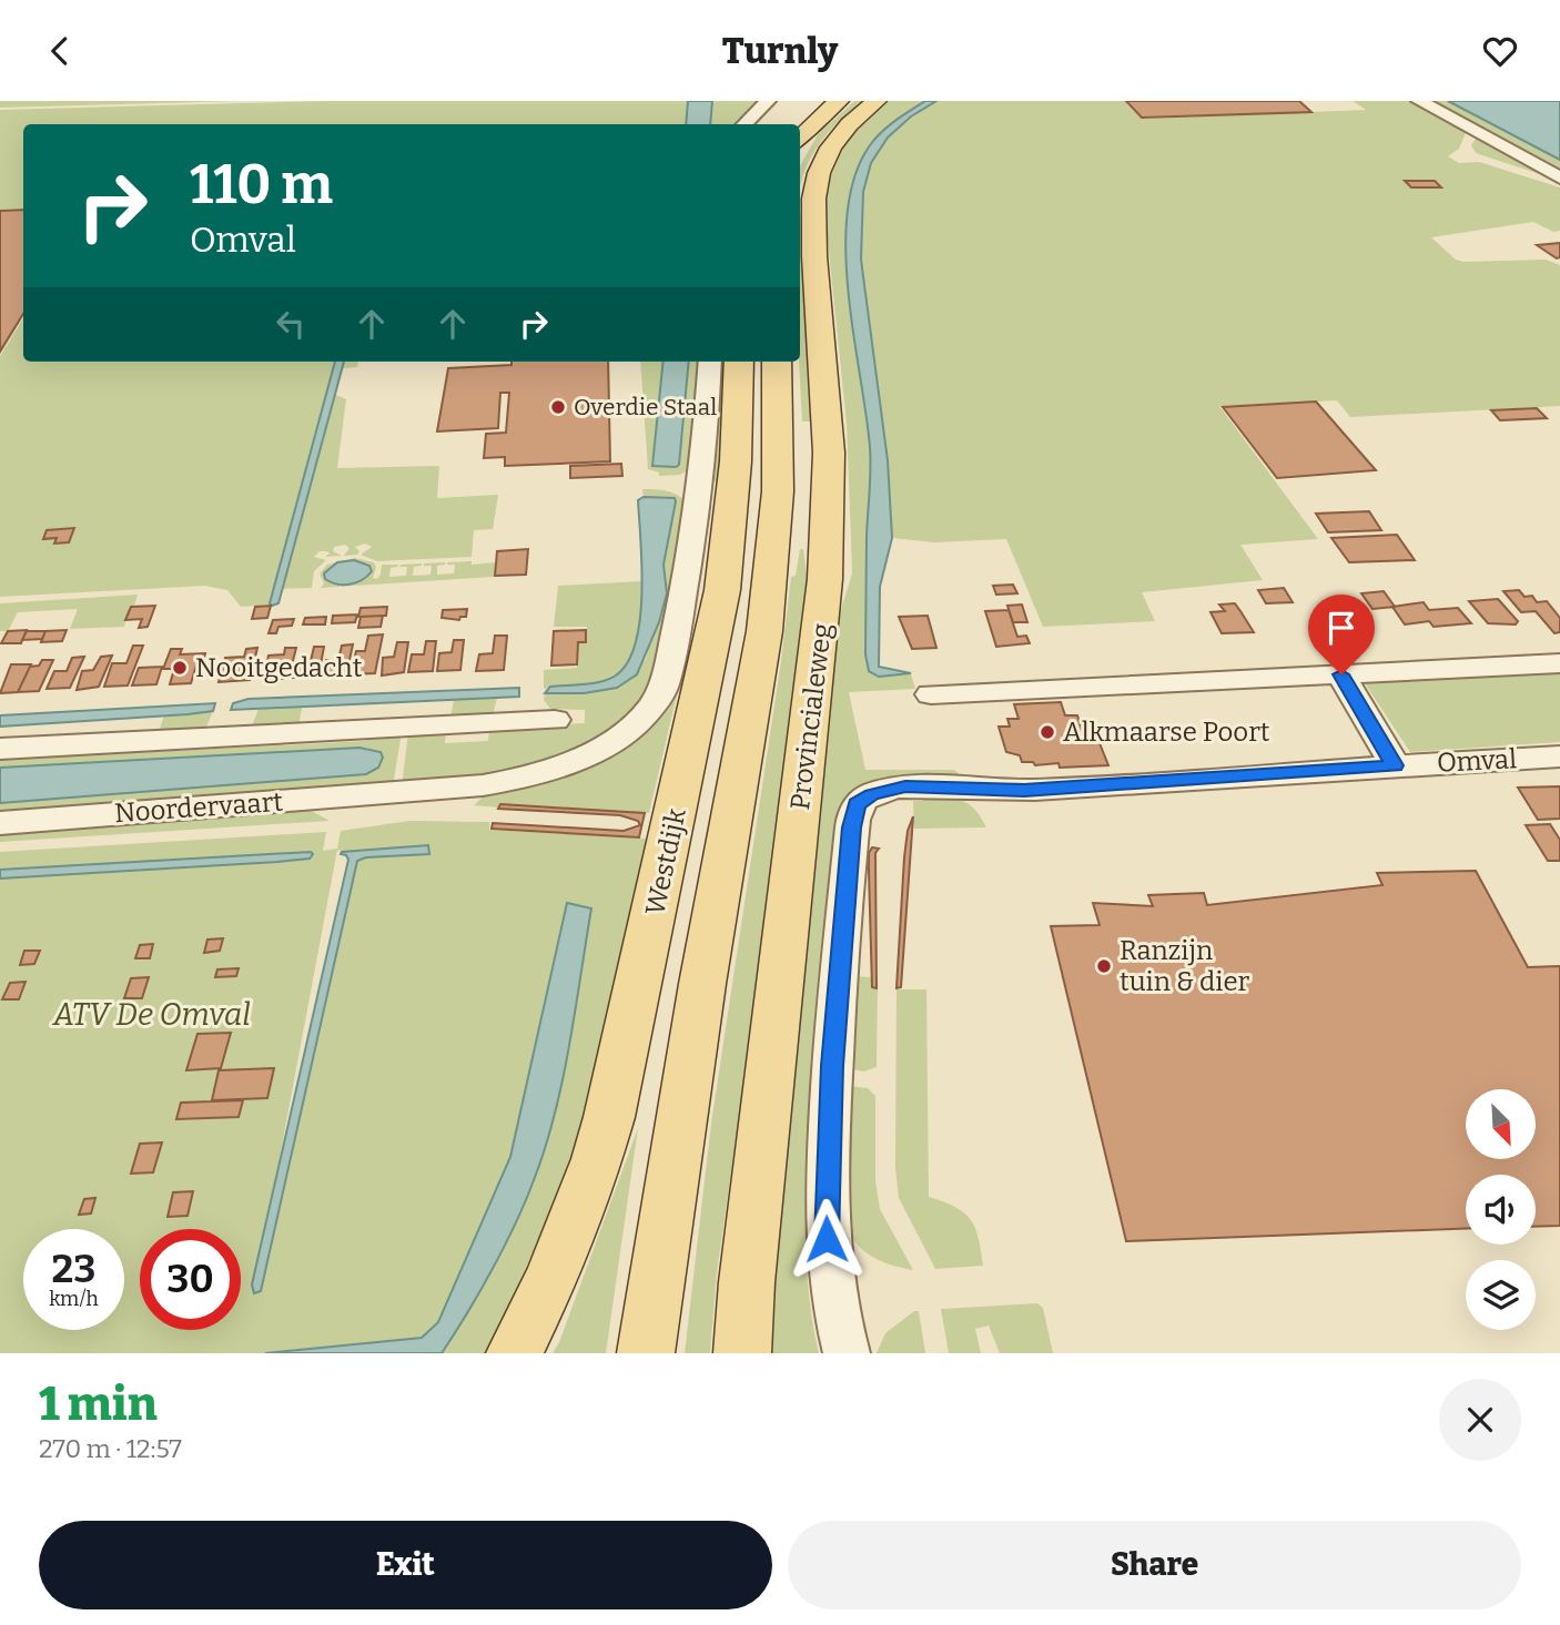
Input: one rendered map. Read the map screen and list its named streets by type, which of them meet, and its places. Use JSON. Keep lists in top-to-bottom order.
{
  "streets": {
    "main road": ["Provincialeweg", "Westdijk"],
    "street": ["Omval", "Noordervaart"]
  },
  "parks": ["ATV De Omval"],
  "places": [
    "Overdie Staal",
    "Nooitgedacht",
    "Alkmaarse Poort",
    "Ranzijn tuin & dier"
  ],
  "north": "bottom right",
  "page": {
    "header": "Turnly",
    "turn": ["110 m", "Omval"],
    "speed": "23 km/h",
    "limit": "30",
    "heading": ["1 min", "270 m · 12:57"],
    "buttons": ["Exit", "Share"]
  }
}
